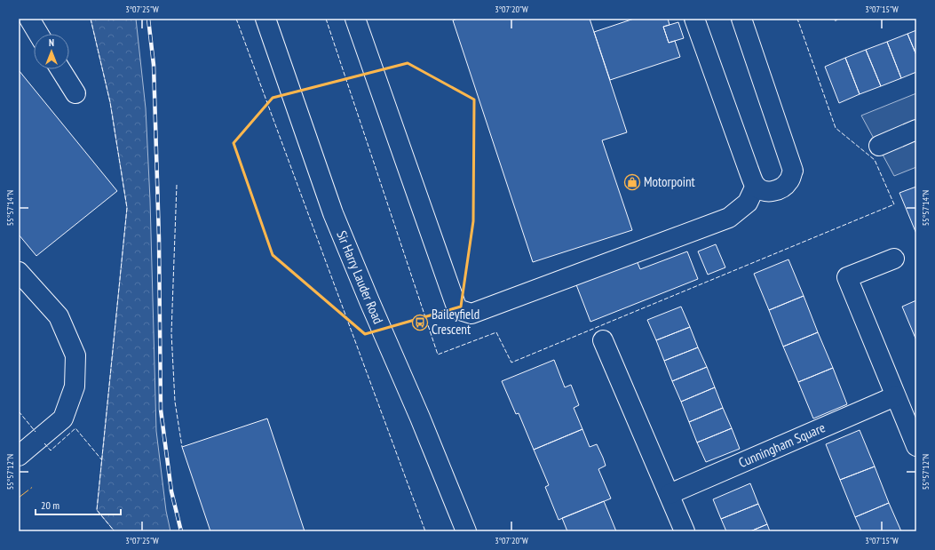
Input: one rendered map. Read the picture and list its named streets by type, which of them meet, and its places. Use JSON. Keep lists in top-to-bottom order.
{
  "streets": {
    "street": ["Sir Harry Lauder Road", "Cunningham Square"]
  },
  "places": {
    "shop": ["Motorpoint"],
    "bus stop": ["Baileyfield Crescent"]
  },
  "scale_bar": "20 m",
  "north": "top",
  "coordinates": [
    "3°07'25\"W",
    "3°07'20\"W",
    "3°07'15\"W",
    "55°57'14\"N",
    "55°57'12\"N"
  ]
}
